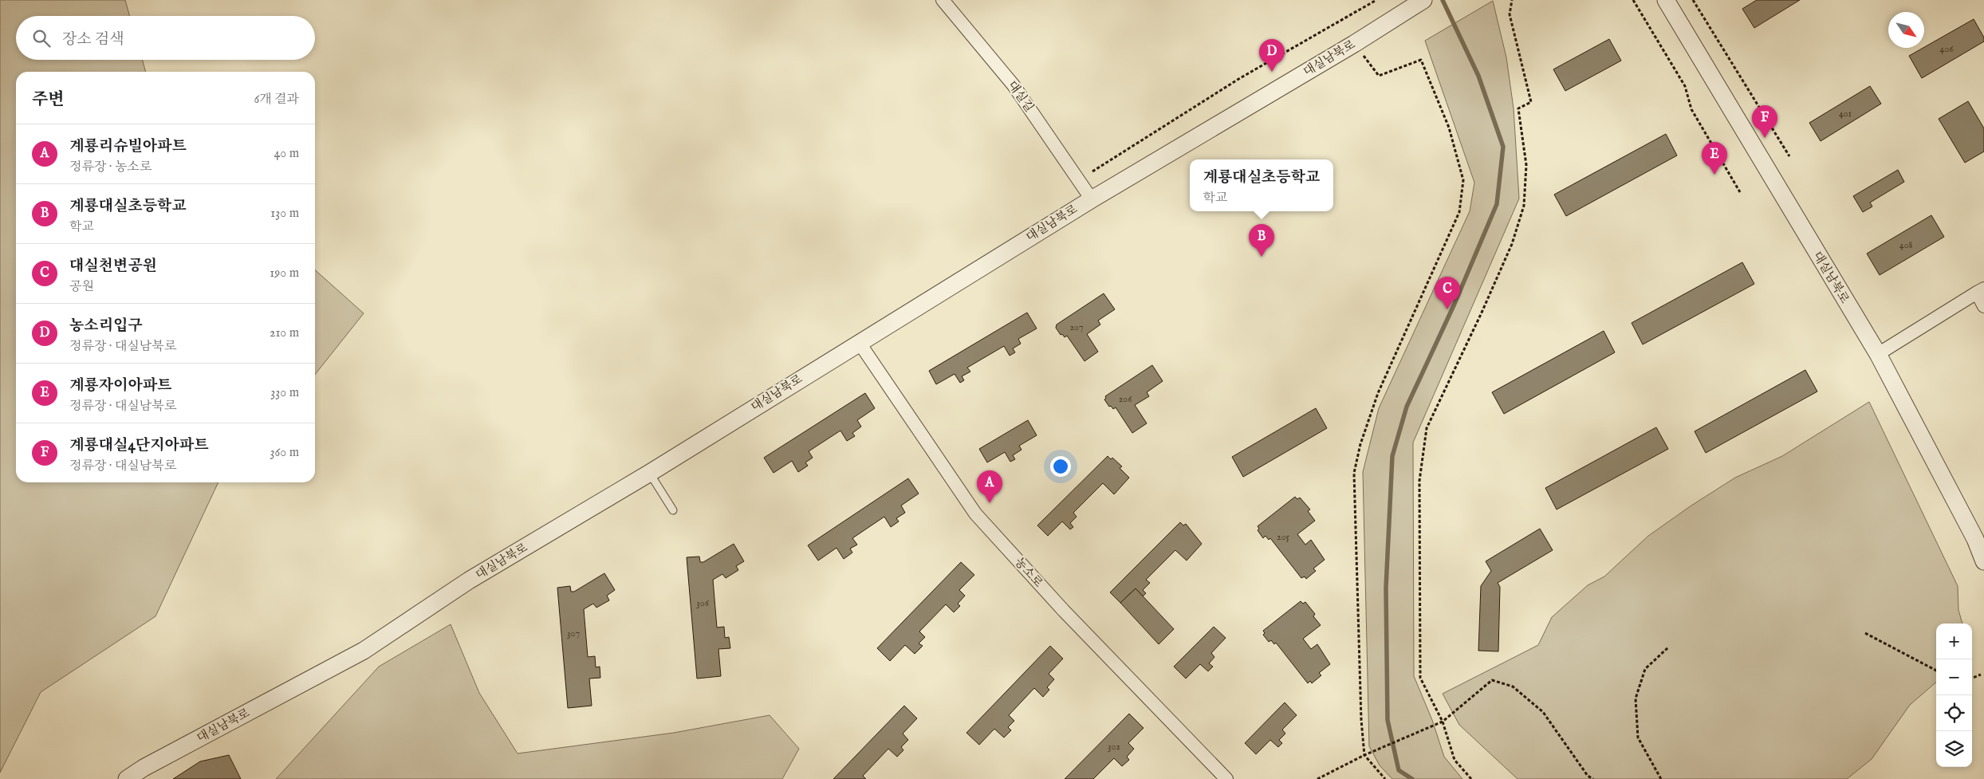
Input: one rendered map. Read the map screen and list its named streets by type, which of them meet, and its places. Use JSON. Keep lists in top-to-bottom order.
{
  "streets": {
    "street": ["대실남북로", "대실길", "농소로"]
  },
  "crossings": [
    ["대실남북로", "대실길"],
    ["대실남북로", "농소로"]
  ],
  "house_numbers": [
    "406",
    "401",
    "408",
    "207",
    "206",
    "205",
    "306",
    "307",
    "302"
  ],
  "north": "bottom right",
  "page": {
    "search": "장소 검색",
    "pins": [
      "D",
      "F",
      "E",
      "B",
      "C",
      "A"
    ],
    "heading": ["주변", "6개 결과"],
    "list": [
      {
        "mark": "A",
        "name": "계룡리슈빌아파트",
        "note": "정류장 · 농소로",
        "value": "40 m"
      },
      {
        "mark": "B",
        "name": "계룡대실초등학교",
        "note": "학교",
        "value": "130 m"
      },
      {
        "mark": "C",
        "name": "대실천변공원",
        "note": "공원",
        "value": "190 m"
      },
      {
        "mark": "D",
        "name": "농소리입구",
        "note": "정류장 · 대실남북로",
        "value": "210 m"
      },
      {
        "mark": "E",
        "name": "계룡자이아파트",
        "note": "정류장 · 대실남북로",
        "value": "330 m"
      },
      {
        "mark": "F",
        "name": "계룡대실4단지아파트",
        "note": "정류장 · 대실남북로",
        "value": "360 m"
      }
    ],
    "popup": ["계룡대실초등학교", "학교"],
    "map_buttons": ["+", "−"]
  }
}
